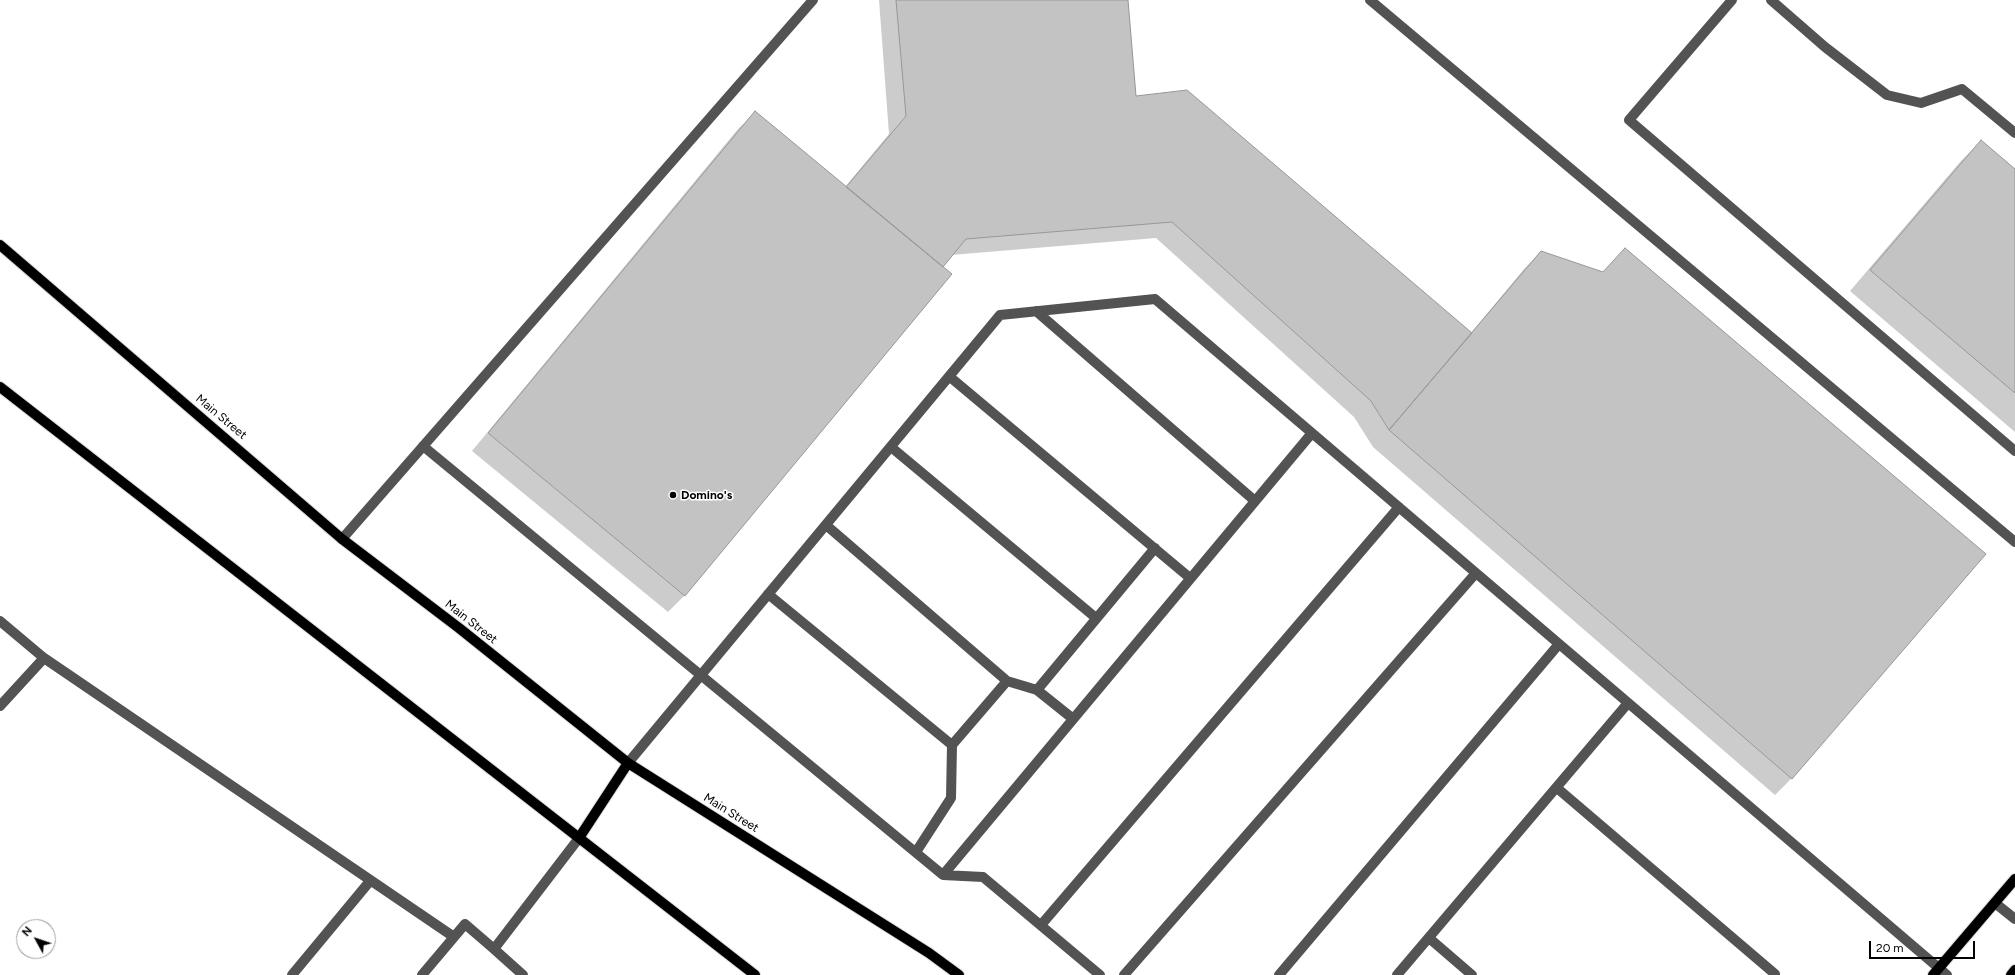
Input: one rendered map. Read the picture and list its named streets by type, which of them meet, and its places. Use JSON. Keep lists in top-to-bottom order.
{
  "streets": {
    "main road": ["Main Street"]
  },
  "places": ["Domino's"],
  "scale_bar": "20 m",
  "north": "top left"
}
